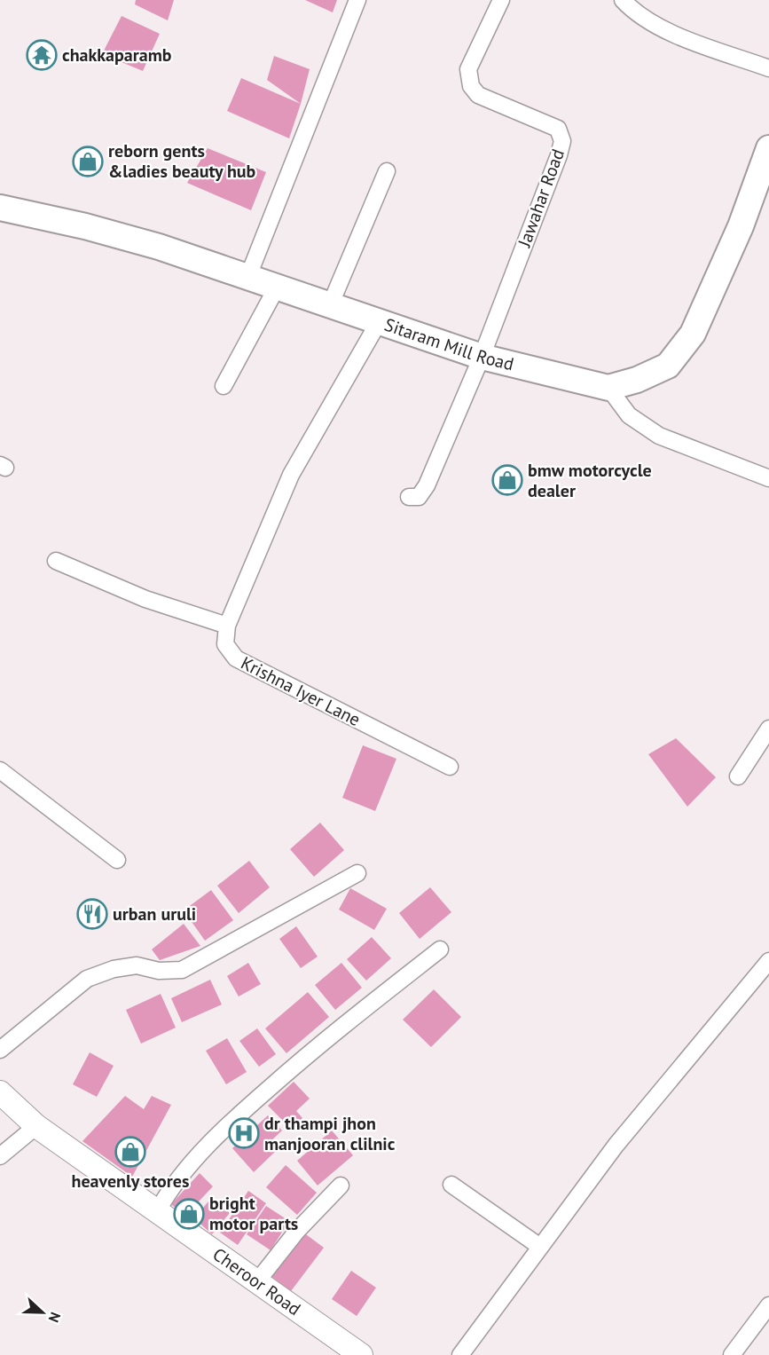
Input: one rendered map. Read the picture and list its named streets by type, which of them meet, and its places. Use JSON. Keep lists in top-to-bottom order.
{
  "streets": {
    "main road": ["Sitaram Mill Road", "Cheroor Road"],
    "street": ["Jawahar Road", "Krishna Iyer Lane"]
  },
  "crossings": [
    ["Jawahar Road", "Sitaram Mill Road"]
  ],
  "places": {
    "temple": ["chakkaparamb"],
    "shop": [
      "reborn gents &ladies beauty hub",
      "bmw motorcycle dealer",
      "heavenly stores",
      "bright motor parts"
    ],
    "restaurant": ["urban uruli"],
    "hospital": ["dr thampi jhon manjooran clilnic"]
  },
  "north": "right"
}
